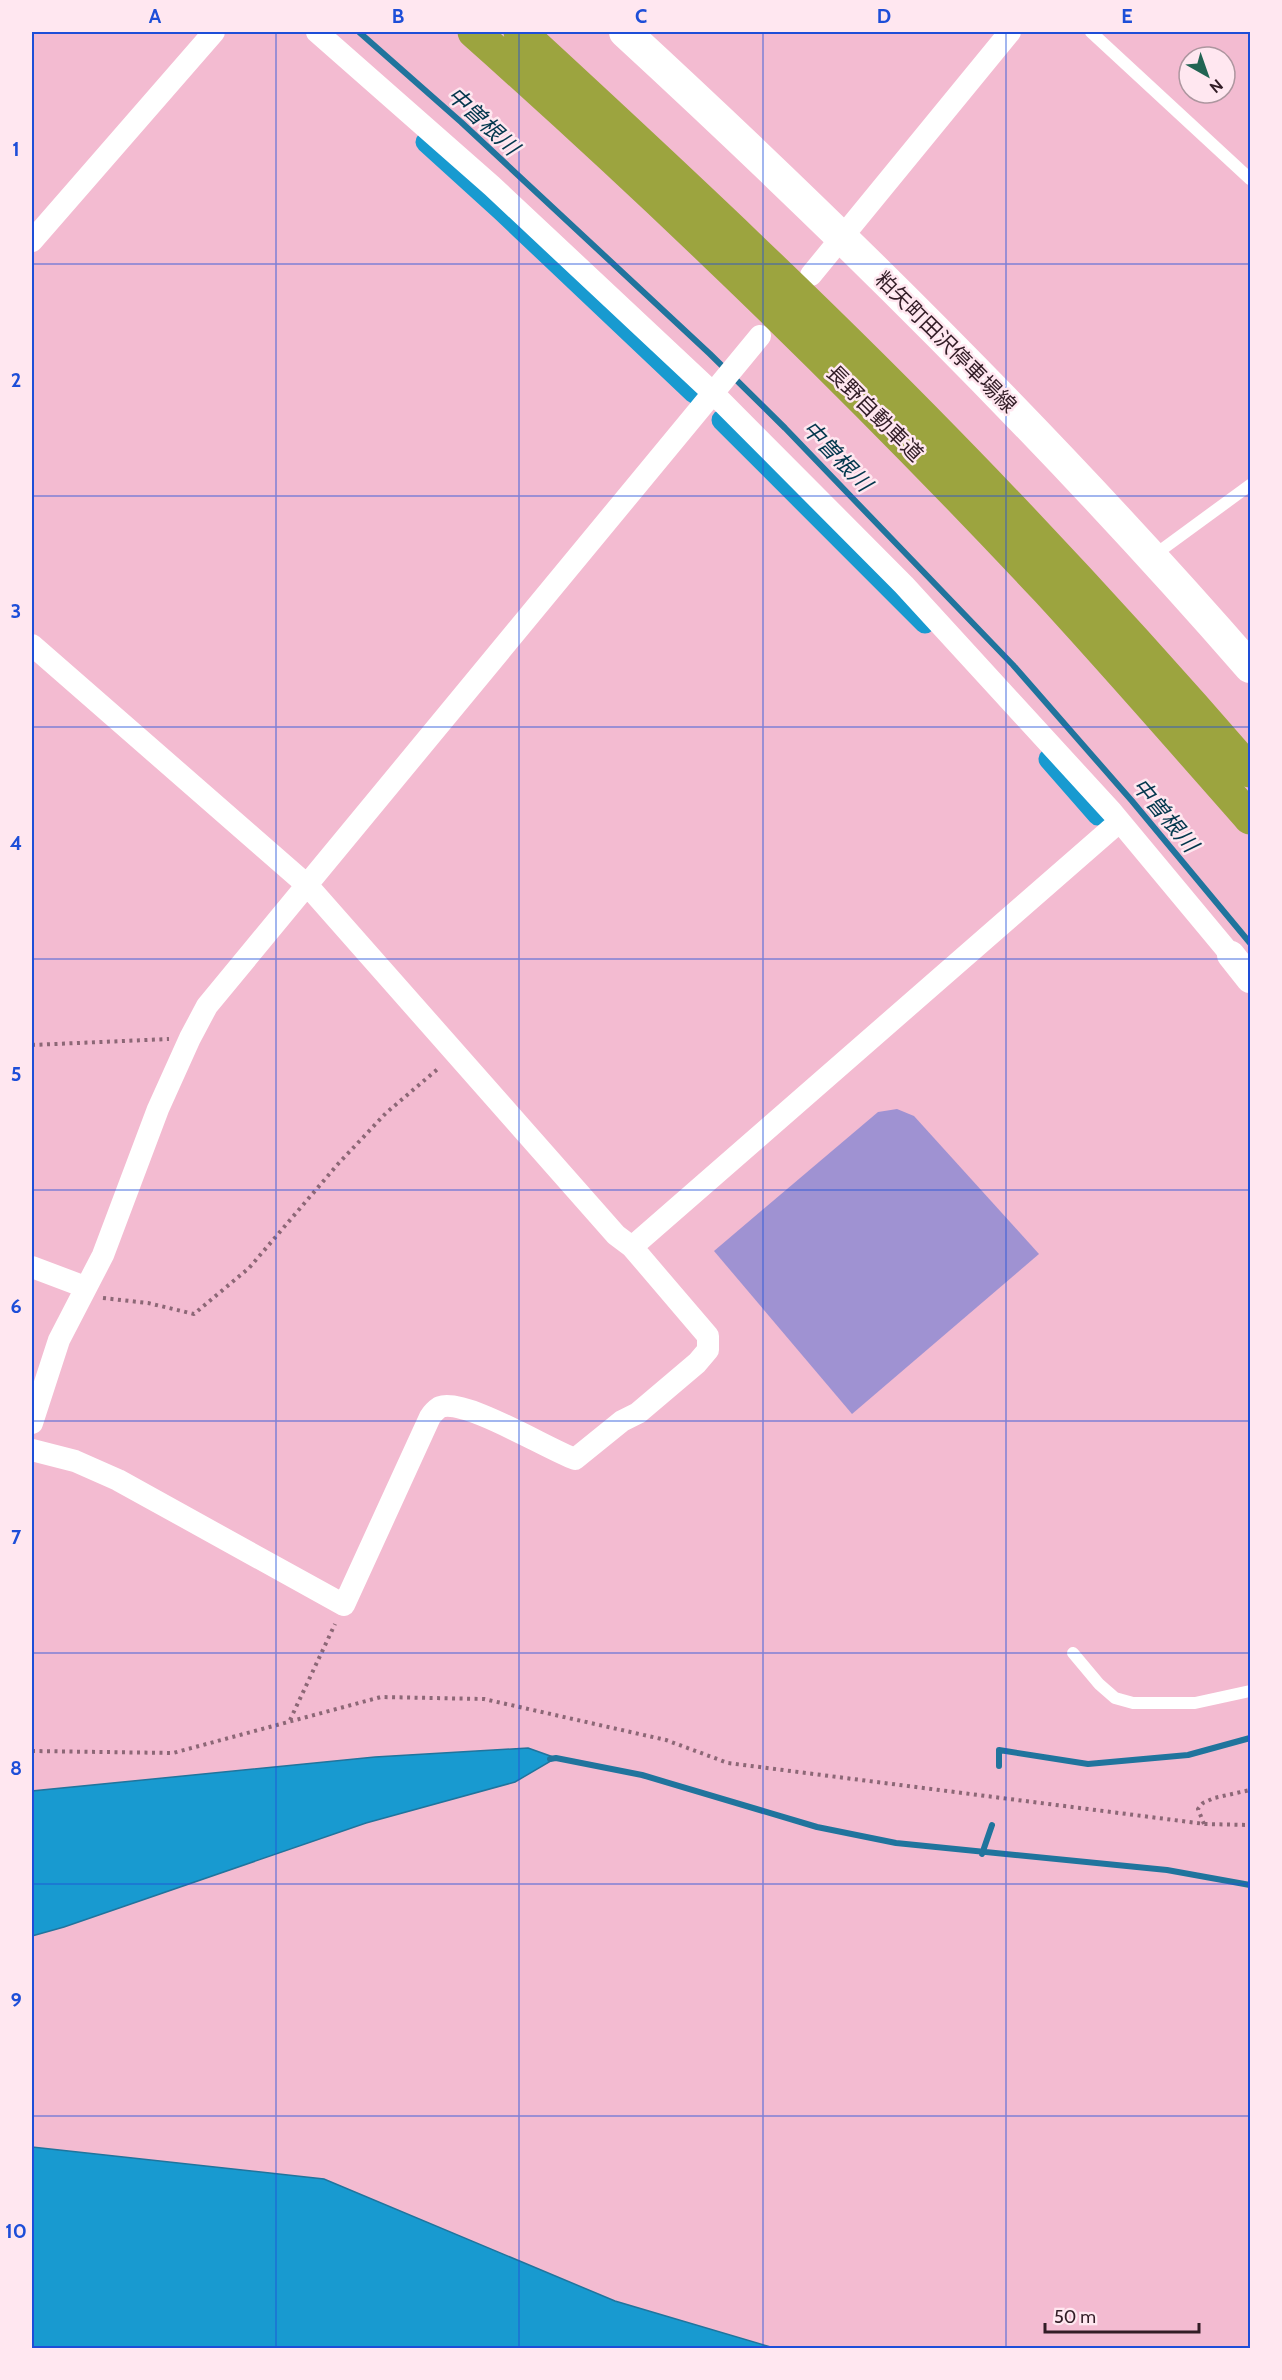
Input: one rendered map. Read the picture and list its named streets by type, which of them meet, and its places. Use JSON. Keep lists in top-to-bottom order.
{
  "streets": {
    "highway": ["長野自動車道"],
    "main road": ["粕矢町田沢停車場線"]
  },
  "water": ["中曽根川"],
  "scale_bar": "50 m",
  "north": "bottom right",
  "grid": {
    "columns": [
      "A",
      "B",
      "C",
      "D",
      "E"
    ],
    "rows": [
      "1",
      "2",
      "3",
      "4",
      "5",
      "6",
      "7",
      "8",
      "9",
      "10"
    ]
  }
}
